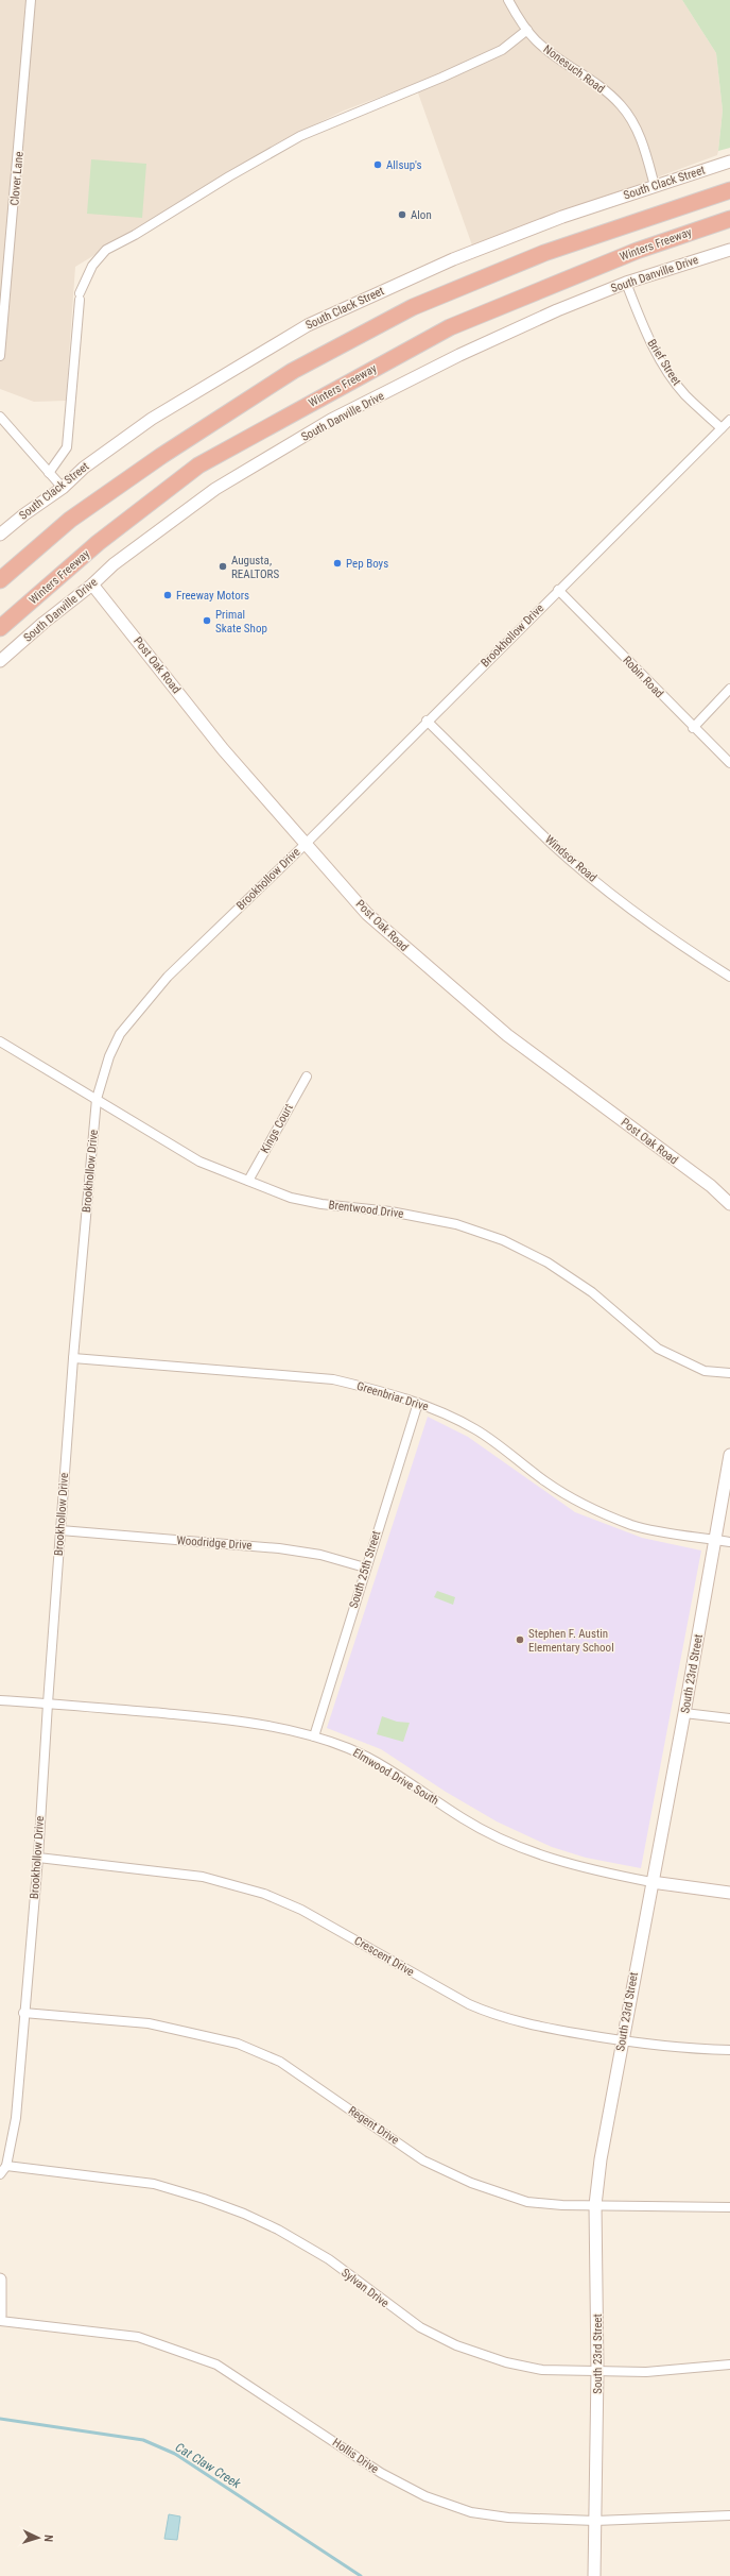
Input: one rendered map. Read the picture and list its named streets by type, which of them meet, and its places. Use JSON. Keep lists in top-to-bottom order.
{
  "streets": {
    "highway": ["Winters Freeway"],
    "street": [
      "Nonesuch Road",
      "Clover Lane",
      "South Clack Street",
      "South Danville Drive",
      "Brief Street",
      "Brookhollow Drive",
      "Post Oak Road",
      "Robin Road",
      "Windsor Road",
      "Kings Court",
      "Brentwood Drive",
      "Greenbriar Drive",
      "Woodridge Drive",
      "South 25th Street",
      "South 23rd Street",
      "Elmwood Drive South",
      "Crescent Drive",
      "Regent Drive",
      "Sylvan Drive",
      "Hollis Drive"
    ]
  },
  "crossings": [
    ["Nonesuch Road", "South Clack Street"],
    ["South Danville Drive", "Brief Street"],
    ["South Danville Drive", "Post Oak Road"],
    ["Brief Street", "Brookhollow Drive"],
    ["Brookhollow Drive", "Post Oak Road"],
    ["Brookhollow Drive", "Robin Road"],
    ["Brookhollow Drive", "Windsor Road"],
    ["Brookhollow Drive", "Brentwood Drive"],
    ["Brookhollow Drive", "Greenbriar Drive"],
    ["Brookhollow Drive", "Woodridge Drive"],
    ["Brookhollow Drive", "Elmwood Drive South"],
    ["Brookhollow Drive", "Crescent Drive"],
    ["Brookhollow Drive", "Regent Drive"],
    ["Brookhollow Drive", "Sylvan Drive"],
    ["Kings Court", "Brentwood Drive"],
    ["Greenbriar Drive", "South 25th Street"],
    ["Greenbriar Drive", "South 23rd Street"],
    ["Woodridge Drive", "South 25th Street"],
    ["South 25th Street", "Elmwood Drive South"],
    ["South 23rd Street", "Elmwood Drive South"],
    ["South 23rd Street", "Crescent Drive"],
    ["South 23rd Street", "Regent Drive"],
    ["South 23rd Street", "Sylvan Drive"],
    ["South 23rd Street", "Hollis Drive"]
  ],
  "water": ["Cat Claw Creek"],
  "places": [
    "Allsup's",
    "Alon",
    "Pep Boys",
    "Augusta, REALTORS",
    "Freeway Motors",
    "Primal Skate Shop",
    "Stephen F. Austin Elementary School"
  ],
  "north": "right"
}
